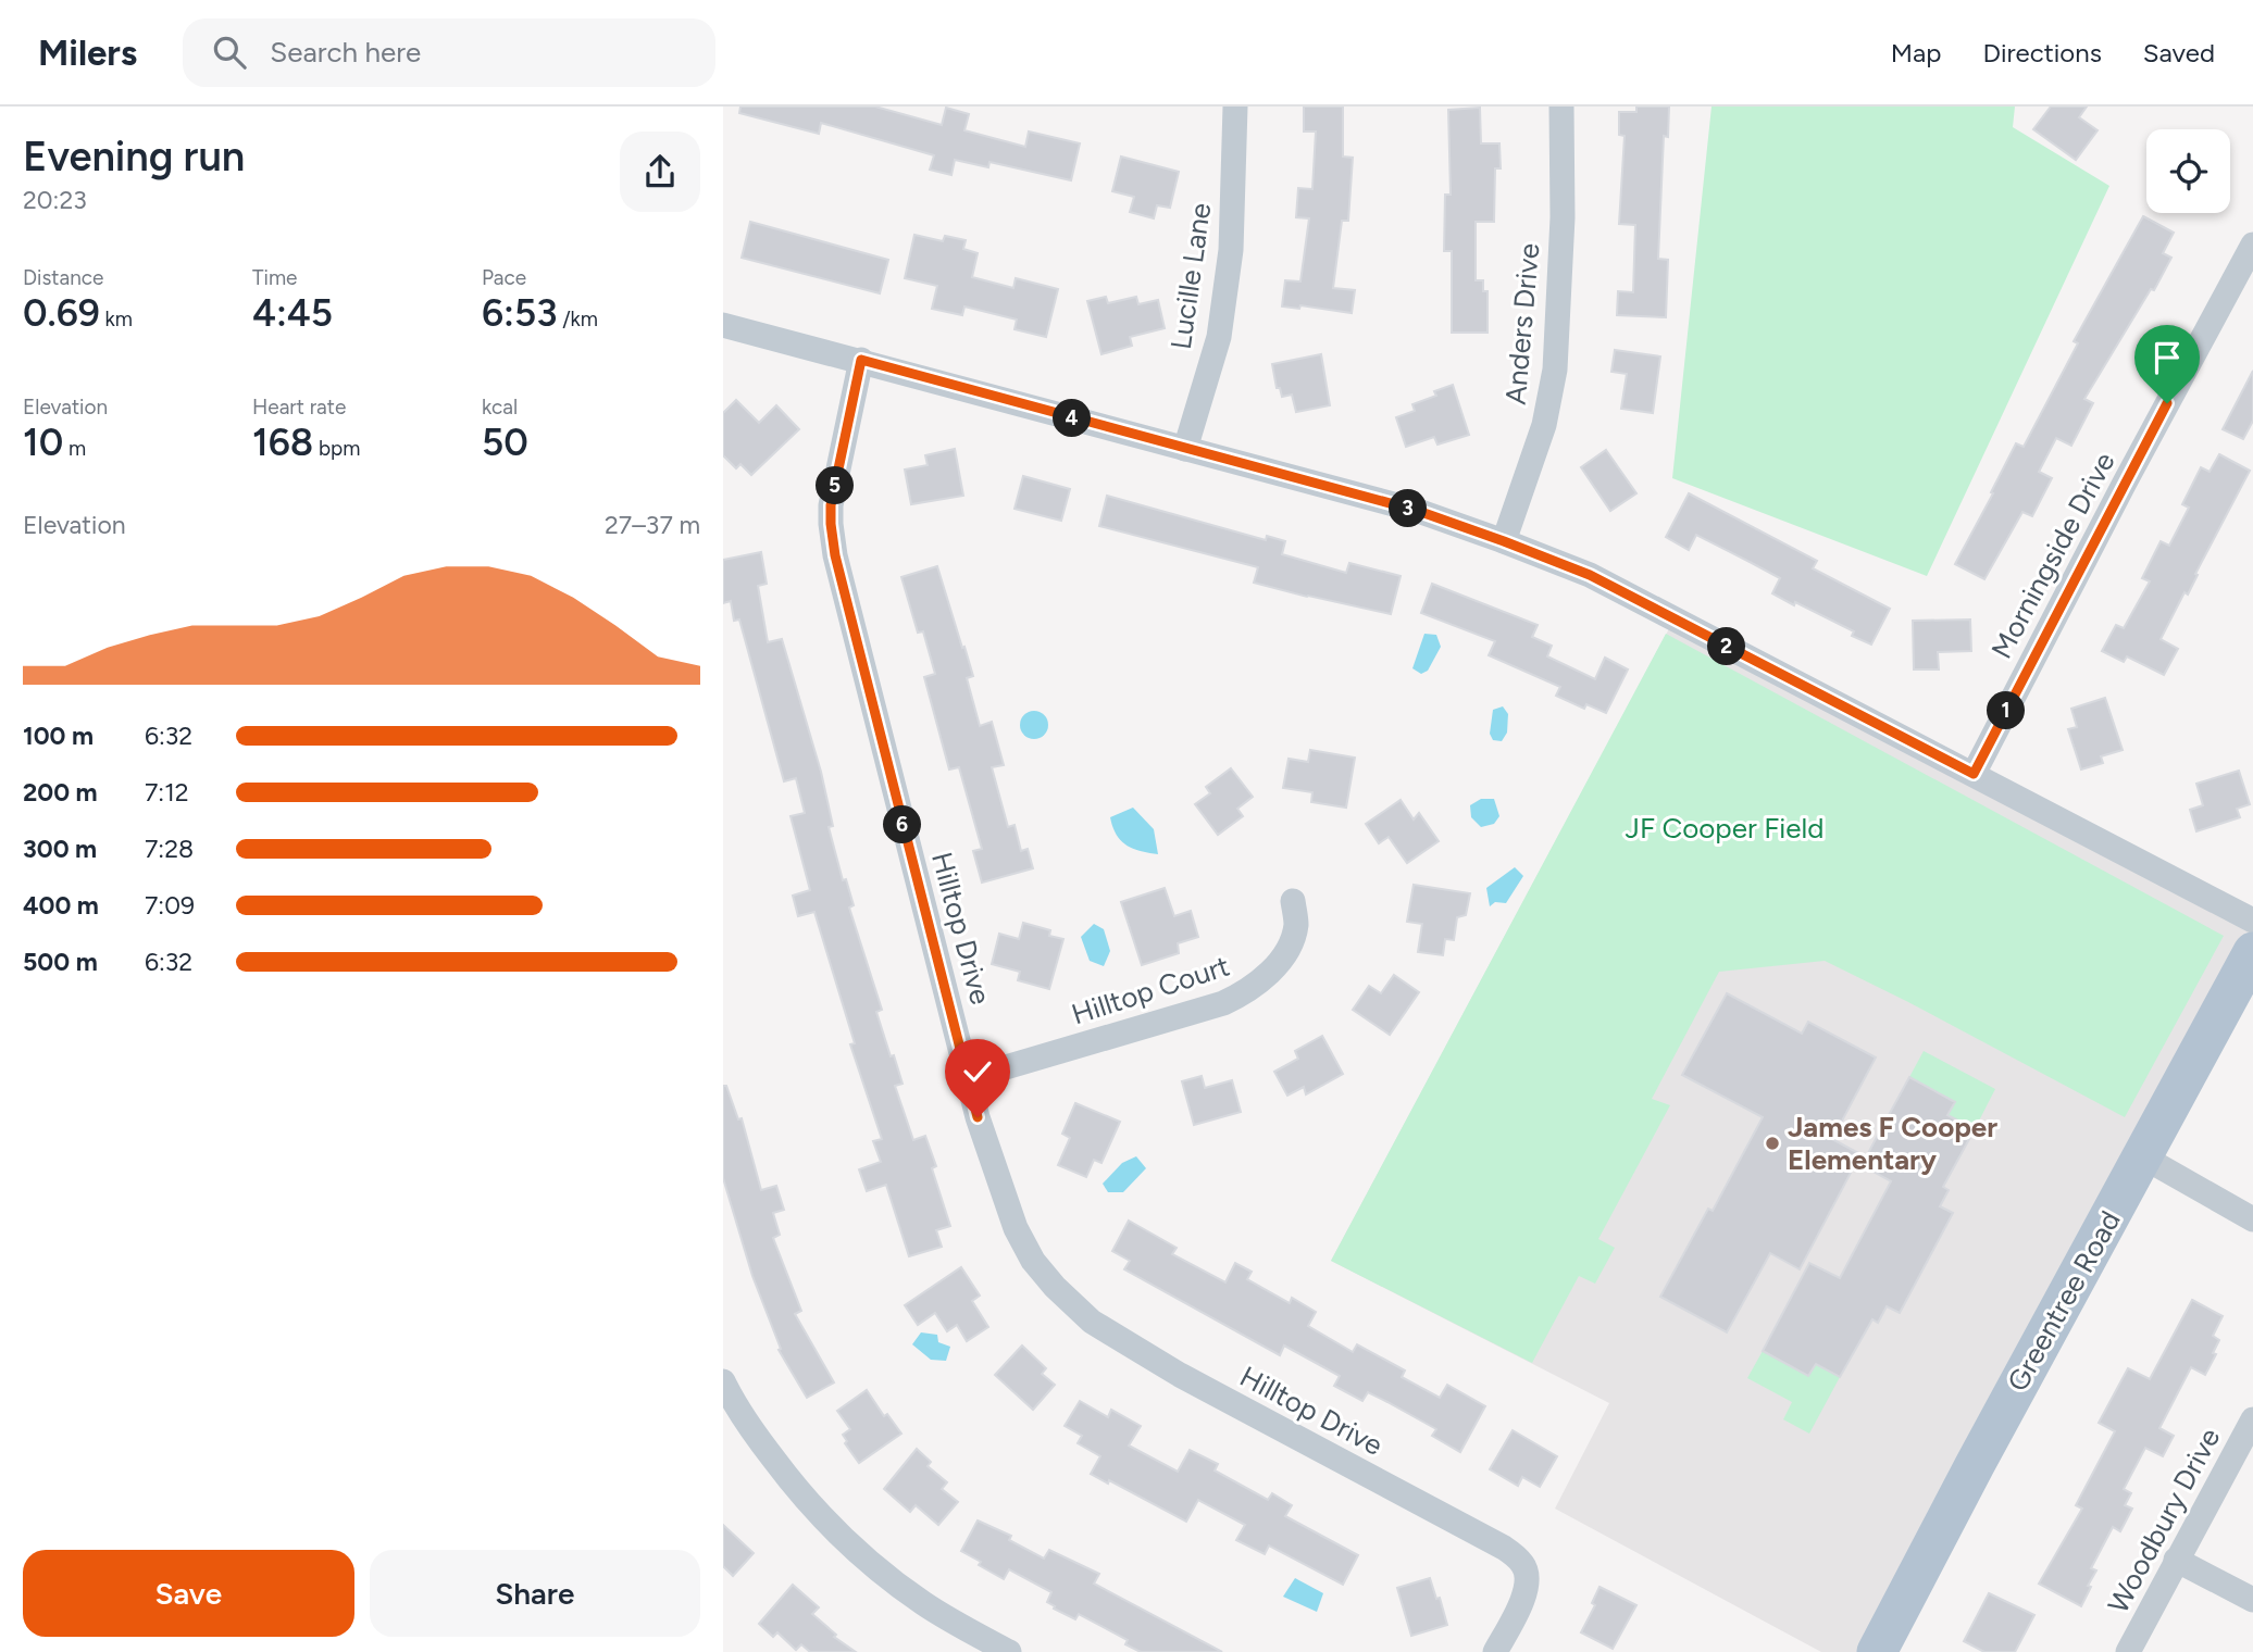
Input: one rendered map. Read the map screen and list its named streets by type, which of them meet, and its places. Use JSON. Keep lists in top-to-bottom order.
{
  "streets": {
    "main road": ["Greentree Road"],
    "street": [
      "Lucille Lane",
      "Anders Drive",
      "Morningside Drive",
      "Hilltop Drive",
      "Hilltop Court",
      "Woodbury Drive"
    ]
  },
  "crossings": [
    ["Hilltop Drive", "Hilltop Court"]
  ],
  "parks": ["JF Cooper Field"],
  "places": ["James F Cooper Elementary"],
  "page": {
    "header": "Milers",
    "search": "Search here",
    "nav": ["Map", "Directions", "Saved"],
    "heading": ["Evening run", "20:23"],
    "stats": [
      ["Distance", "0.69 km"],
      ["Time", "4:45"],
      ["Pace", "6:53 /km"],
      ["Elevation", "10 m"],
      ["Heart rate", "168 bpm"],
      ["kcal", "50"]
    ],
    "pins": [
      "4",
      "5",
      "3",
      "2",
      "1",
      "6"
    ],
    "chart": ["Elevation", "27–37 m"],
    "list": [
      {
        "name": "100 m",
        "note": "6:32"
      },
      {
        "name": "200 m",
        "note": "7:12"
      },
      {
        "name": "300 m",
        "note": "7:28"
      },
      {
        "name": "400 m",
        "note": "7:09"
      },
      {
        "name": "500 m",
        "note": "6:32"
      }
    ],
    "buttons": ["Save", "Share"]
  }
}
